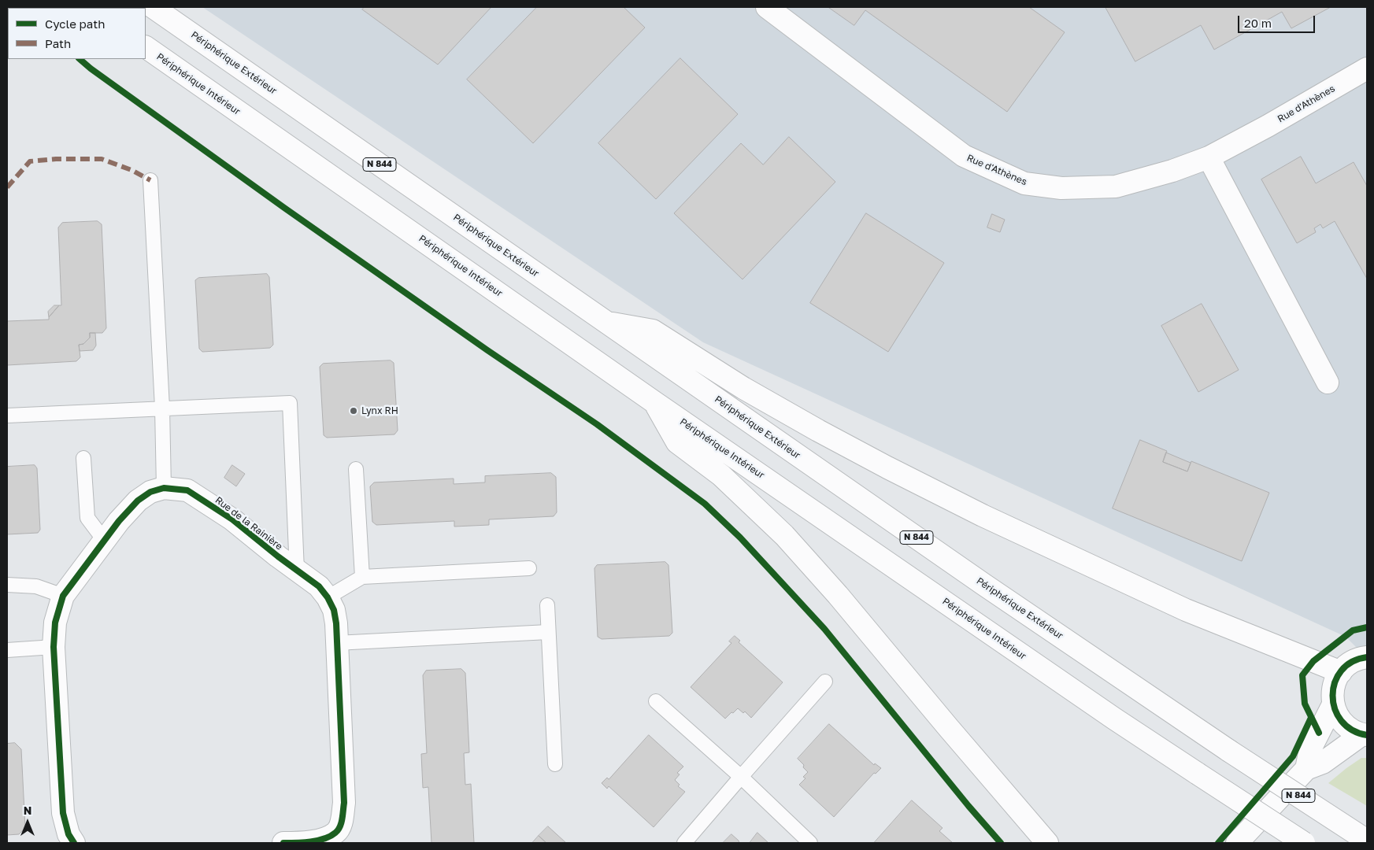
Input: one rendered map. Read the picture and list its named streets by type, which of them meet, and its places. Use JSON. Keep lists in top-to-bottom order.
{
  "streets": {
    "main road": [
      "Périphérique Extérieur",
      "Périphérique Intérieur",
      "Rue d'Athènes",
      "N 844",
      "Rue de la Rainière"
    ]
  },
  "places": ["Lynx RH"],
  "legend": ["Cycle path", "Path"],
  "scale_bar": "20 m",
  "north": "top"
}
